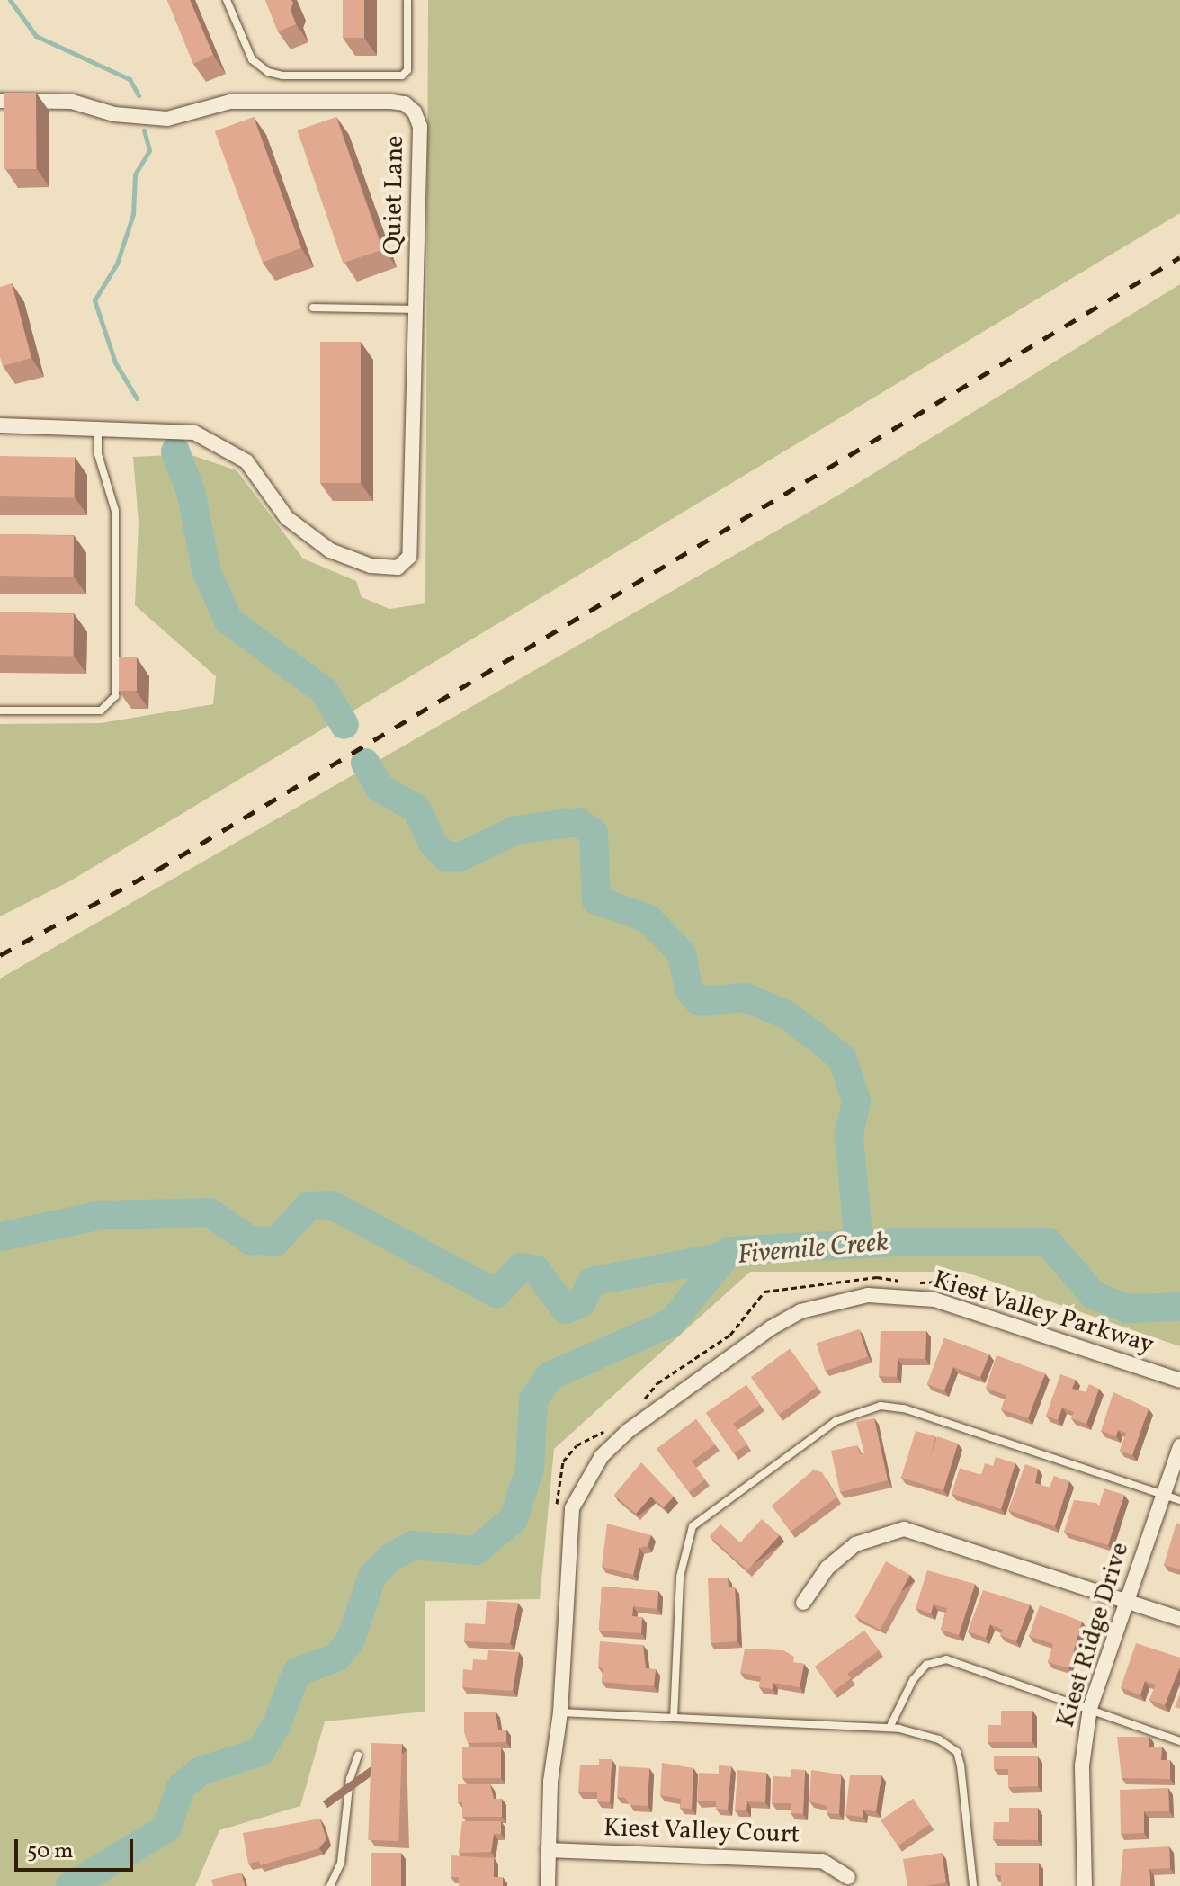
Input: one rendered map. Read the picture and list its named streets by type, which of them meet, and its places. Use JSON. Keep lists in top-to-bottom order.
{
  "streets": {
    "street": [
      "Quiet Lane",
      "Kiest Valley Parkway",
      "Kiest Ridge Drive",
      "Kiest Valley Court"
    ]
  },
  "crossings": [
    ["Kiest Valley Parkway", "Kiest Valley Court"]
  ],
  "water": ["Fivemile Creek"],
  "scale_bar": "50 m"
}
